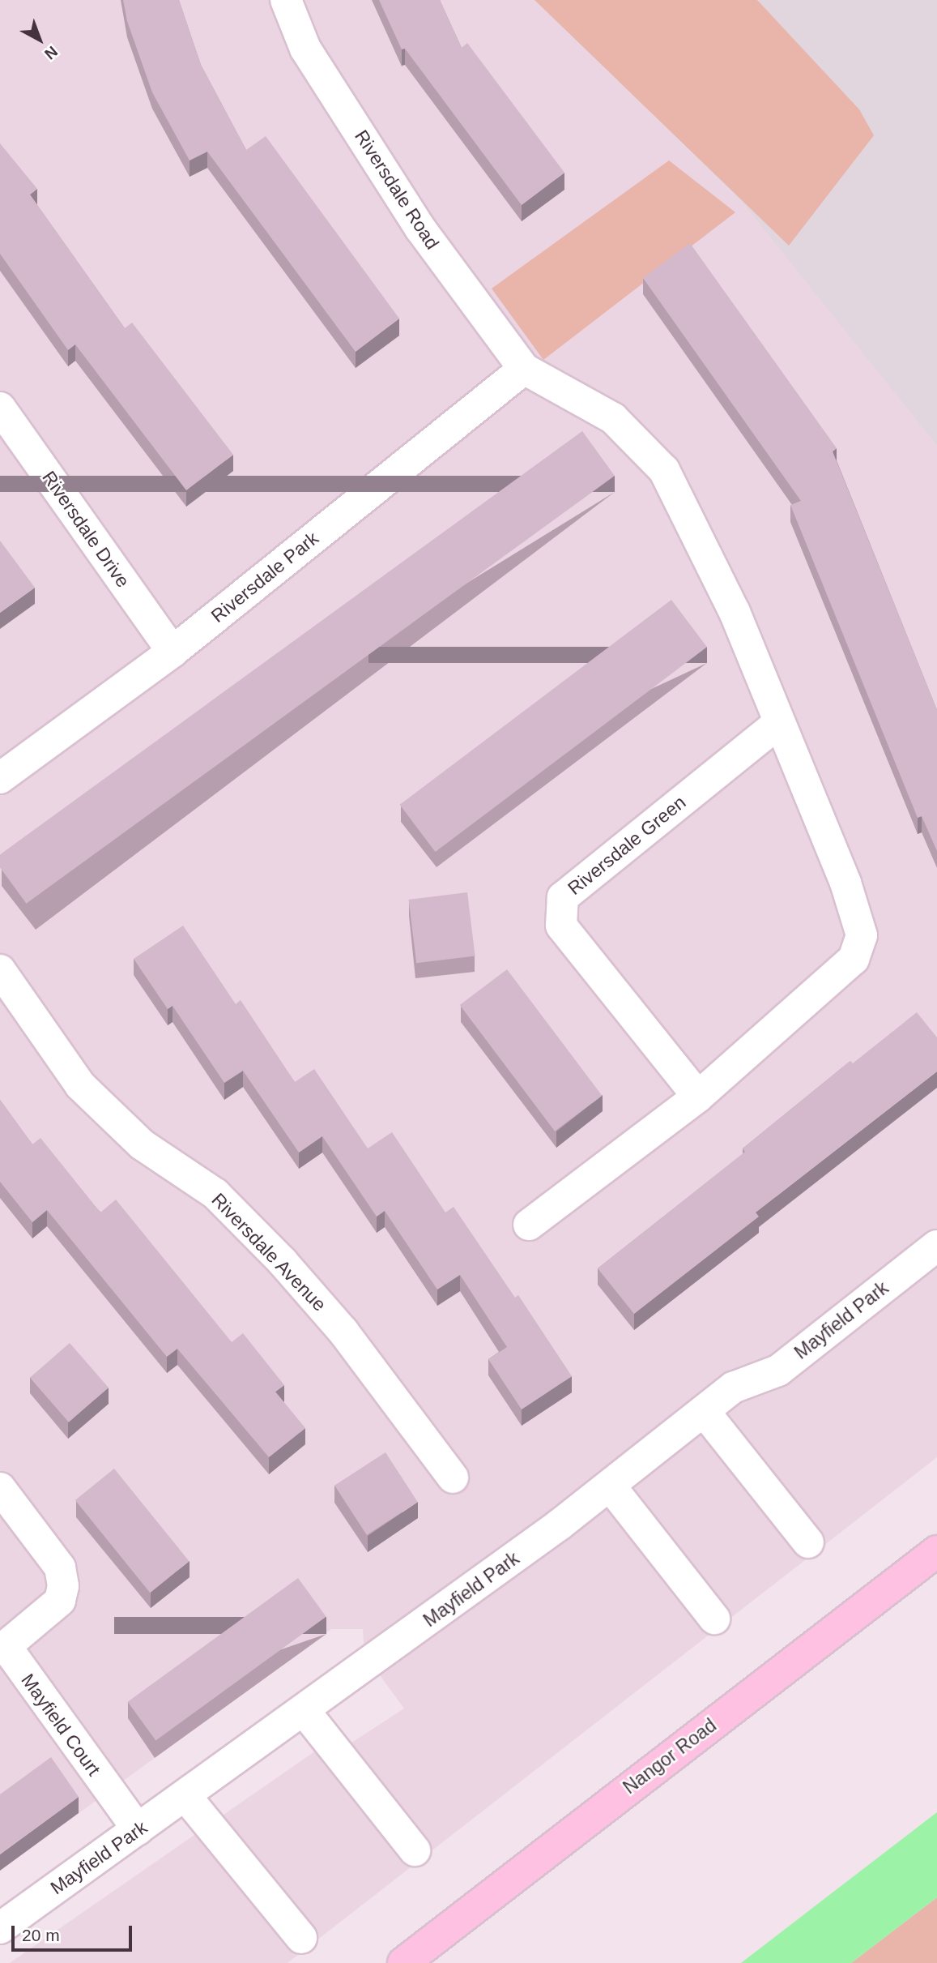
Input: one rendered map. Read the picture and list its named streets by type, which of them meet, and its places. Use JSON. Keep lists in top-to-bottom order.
{
  "streets": {
    "main road": ["Nangor Road"],
    "street": [
      "Riversdale Road",
      "Riversdale Drive",
      "Riversdale Park",
      "Riversdale Green",
      "Riversdale Avenue",
      "Mayfield Park",
      "Mayfield Court"
    ]
  },
  "crossings": [
    ["Riversdale Road", "Riversdale Park"],
    ["Riversdale Drive", "Riversdale Park"],
    ["Mayfield Park", "Mayfield Court"]
  ],
  "scale_bar": "20 m",
  "north": "bottom right"
}
